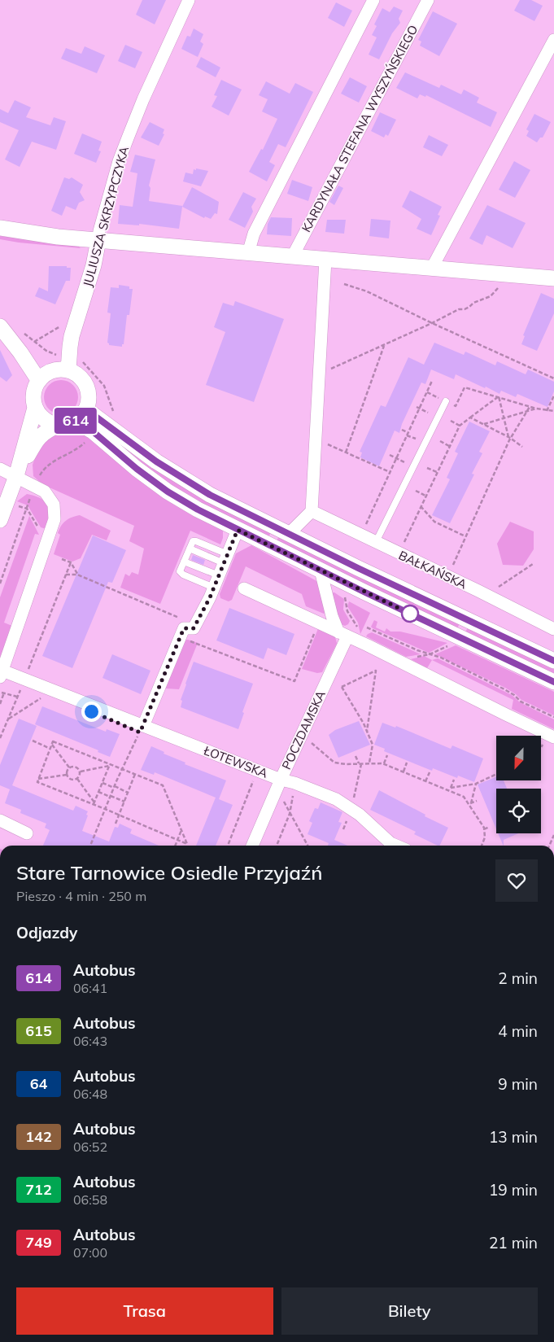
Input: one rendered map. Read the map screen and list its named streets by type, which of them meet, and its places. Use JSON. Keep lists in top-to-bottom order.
{
  "streets": {
    "street": [
      "KARDYNAŁA STEFANA WYSZYŃSKIEGO",
      "JULIUSZA SKRZYPCZYKA",
      "BAŁKAŃSKA",
      "POCZDAMSKA",
      "ŁOTEWSKA"
    ]
  },
  "crossings": [
    ["POCZDAMSKA", "ŁOTEWSKA"]
  ],
  "lines": ["bus line 614"],
  "north": "bottom",
  "page": {
    "on_map": "614",
    "heading": [
      ["Stare Tarnowice Osiedle Przyjaźń", "Pieszo · 4 min · 250 m"],
      "Odjazdy"
    ],
    "list": [
      {
        "mark": "614",
        "name": "Autobus",
        "note": "06:41",
        "value": "2 min"
      },
      {
        "mark": "615",
        "name": "Autobus",
        "note": "06:43",
        "value": "4 min"
      },
      {
        "mark": "64",
        "name": "Autobus",
        "note": "06:48",
        "value": "9 min"
      },
      {
        "mark": "142",
        "name": "Autobus",
        "note": "06:52",
        "value": "13 min"
      },
      {
        "mark": "712",
        "name": "Autobus",
        "note": "06:58",
        "value": "19 min"
      },
      {
        "mark": "749",
        "name": "Autobus",
        "note": "07:00",
        "value": "21 min"
      }
    ],
    "buttons": ["Trasa", "Bilety"]
  }
}
